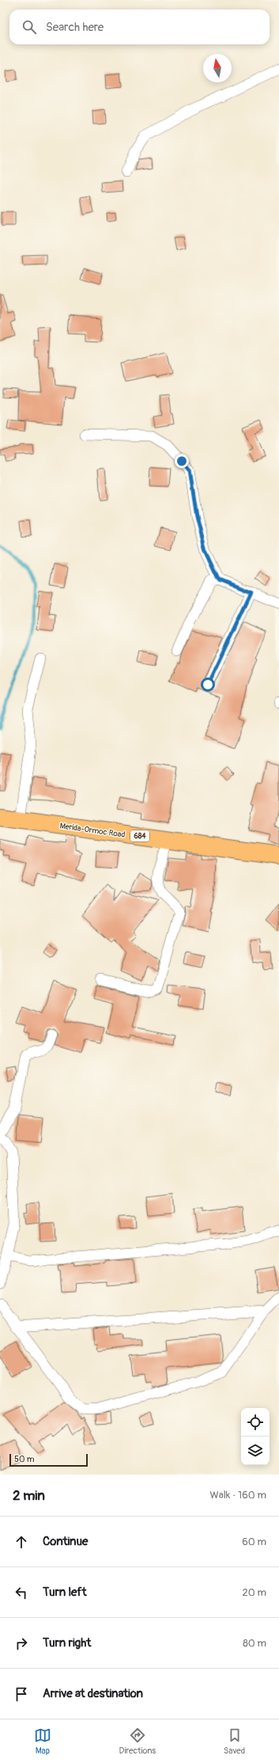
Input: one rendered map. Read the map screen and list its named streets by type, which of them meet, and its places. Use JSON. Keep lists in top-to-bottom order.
{
  "streets": {
    "highway": ["Merida-Ormoc Road", "684"]
  },
  "scale_bar": "50 m",
  "north": "top",
  "page": {
    "search": "Search here",
    "scale": "50 m",
    "heading": ["2 min", "Walk · 160 m"],
    "list": [
      ["Continue", "60 m"],
      ["Turn left", "20 m"],
      ["Turn right", "80 m"],
      "Arrive at destination"
    ],
    "nav": ["Map", "Directions", "Saved"]
  }
}
